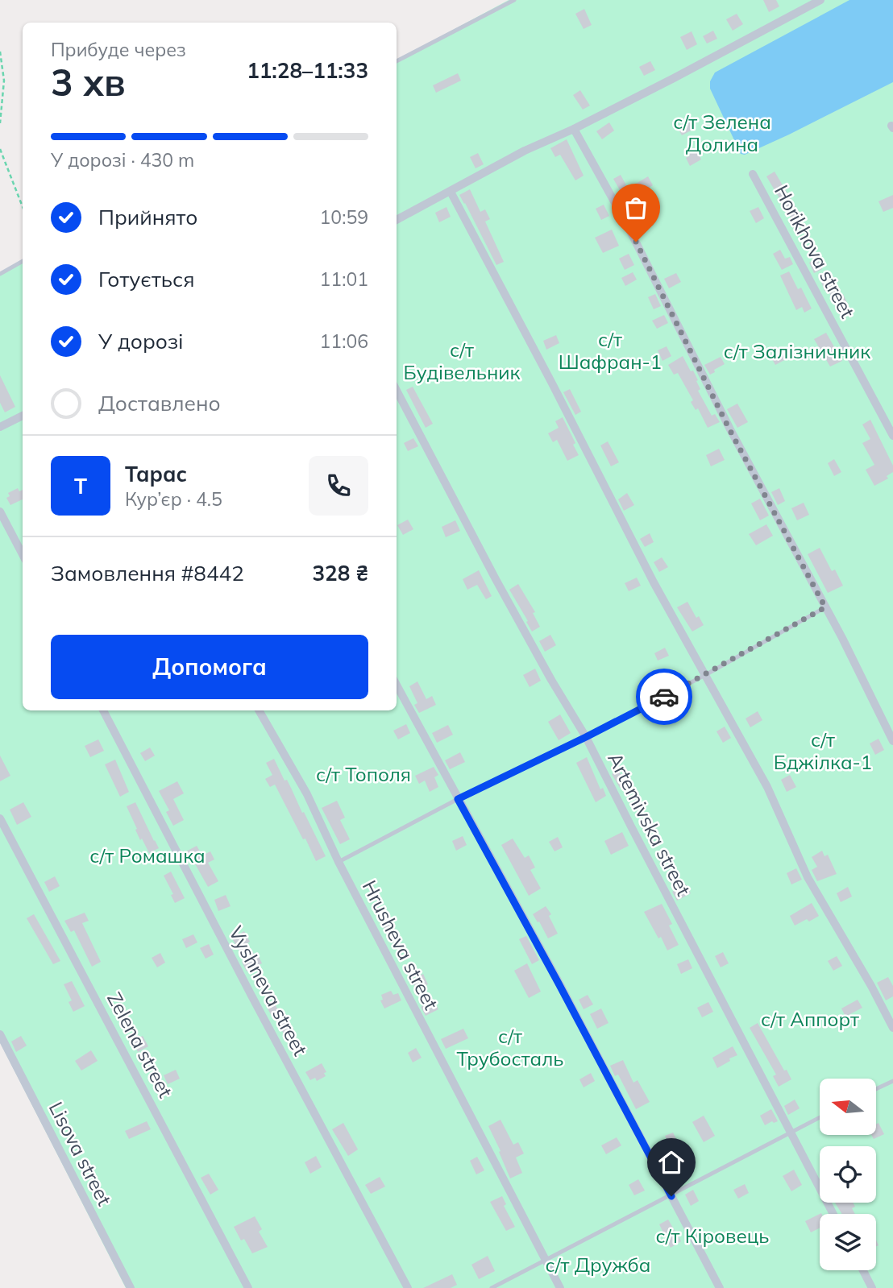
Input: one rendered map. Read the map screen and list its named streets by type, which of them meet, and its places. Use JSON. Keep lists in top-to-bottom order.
{
  "streets": {
    "street": [
      "Horikhova street",
      "Artemivska street",
      "Hrusheva street",
      "Vyshneva street",
      "Zelena street",
      "Lisova street"
    ]
  },
  "parks": [
    "с/т Зелена Долина",
    "с/т Шафран-1",
    "с/т Будівельник",
    "с/т Залізничник",
    "с/т Бджілка-1",
    "с/т Тополя",
    "с/т Ромашка",
    "с/т Аппорт",
    "с/т Трубосталь",
    "с/т Кіровець",
    "с/т Дружба"
  ],
  "north": "left",
  "page": {
    "heading": ["3 хв", "Прибуде через", "11:28–11:33"],
    "panel": [
      "Тарас",
      "Кур’єр · 4.5",
      "Замовлення #8442",
      "328 ₴"
    ],
    "bar": "У дорозі · 430 m",
    "list": [
      ["Прийнято", "10:59"],
      ["Готується", "11:01"],
      ["У дорозі", "11:06"],
      "Доставлено"
    ],
    "round": "Т",
    "buttons": "Допомога"
  }
}
